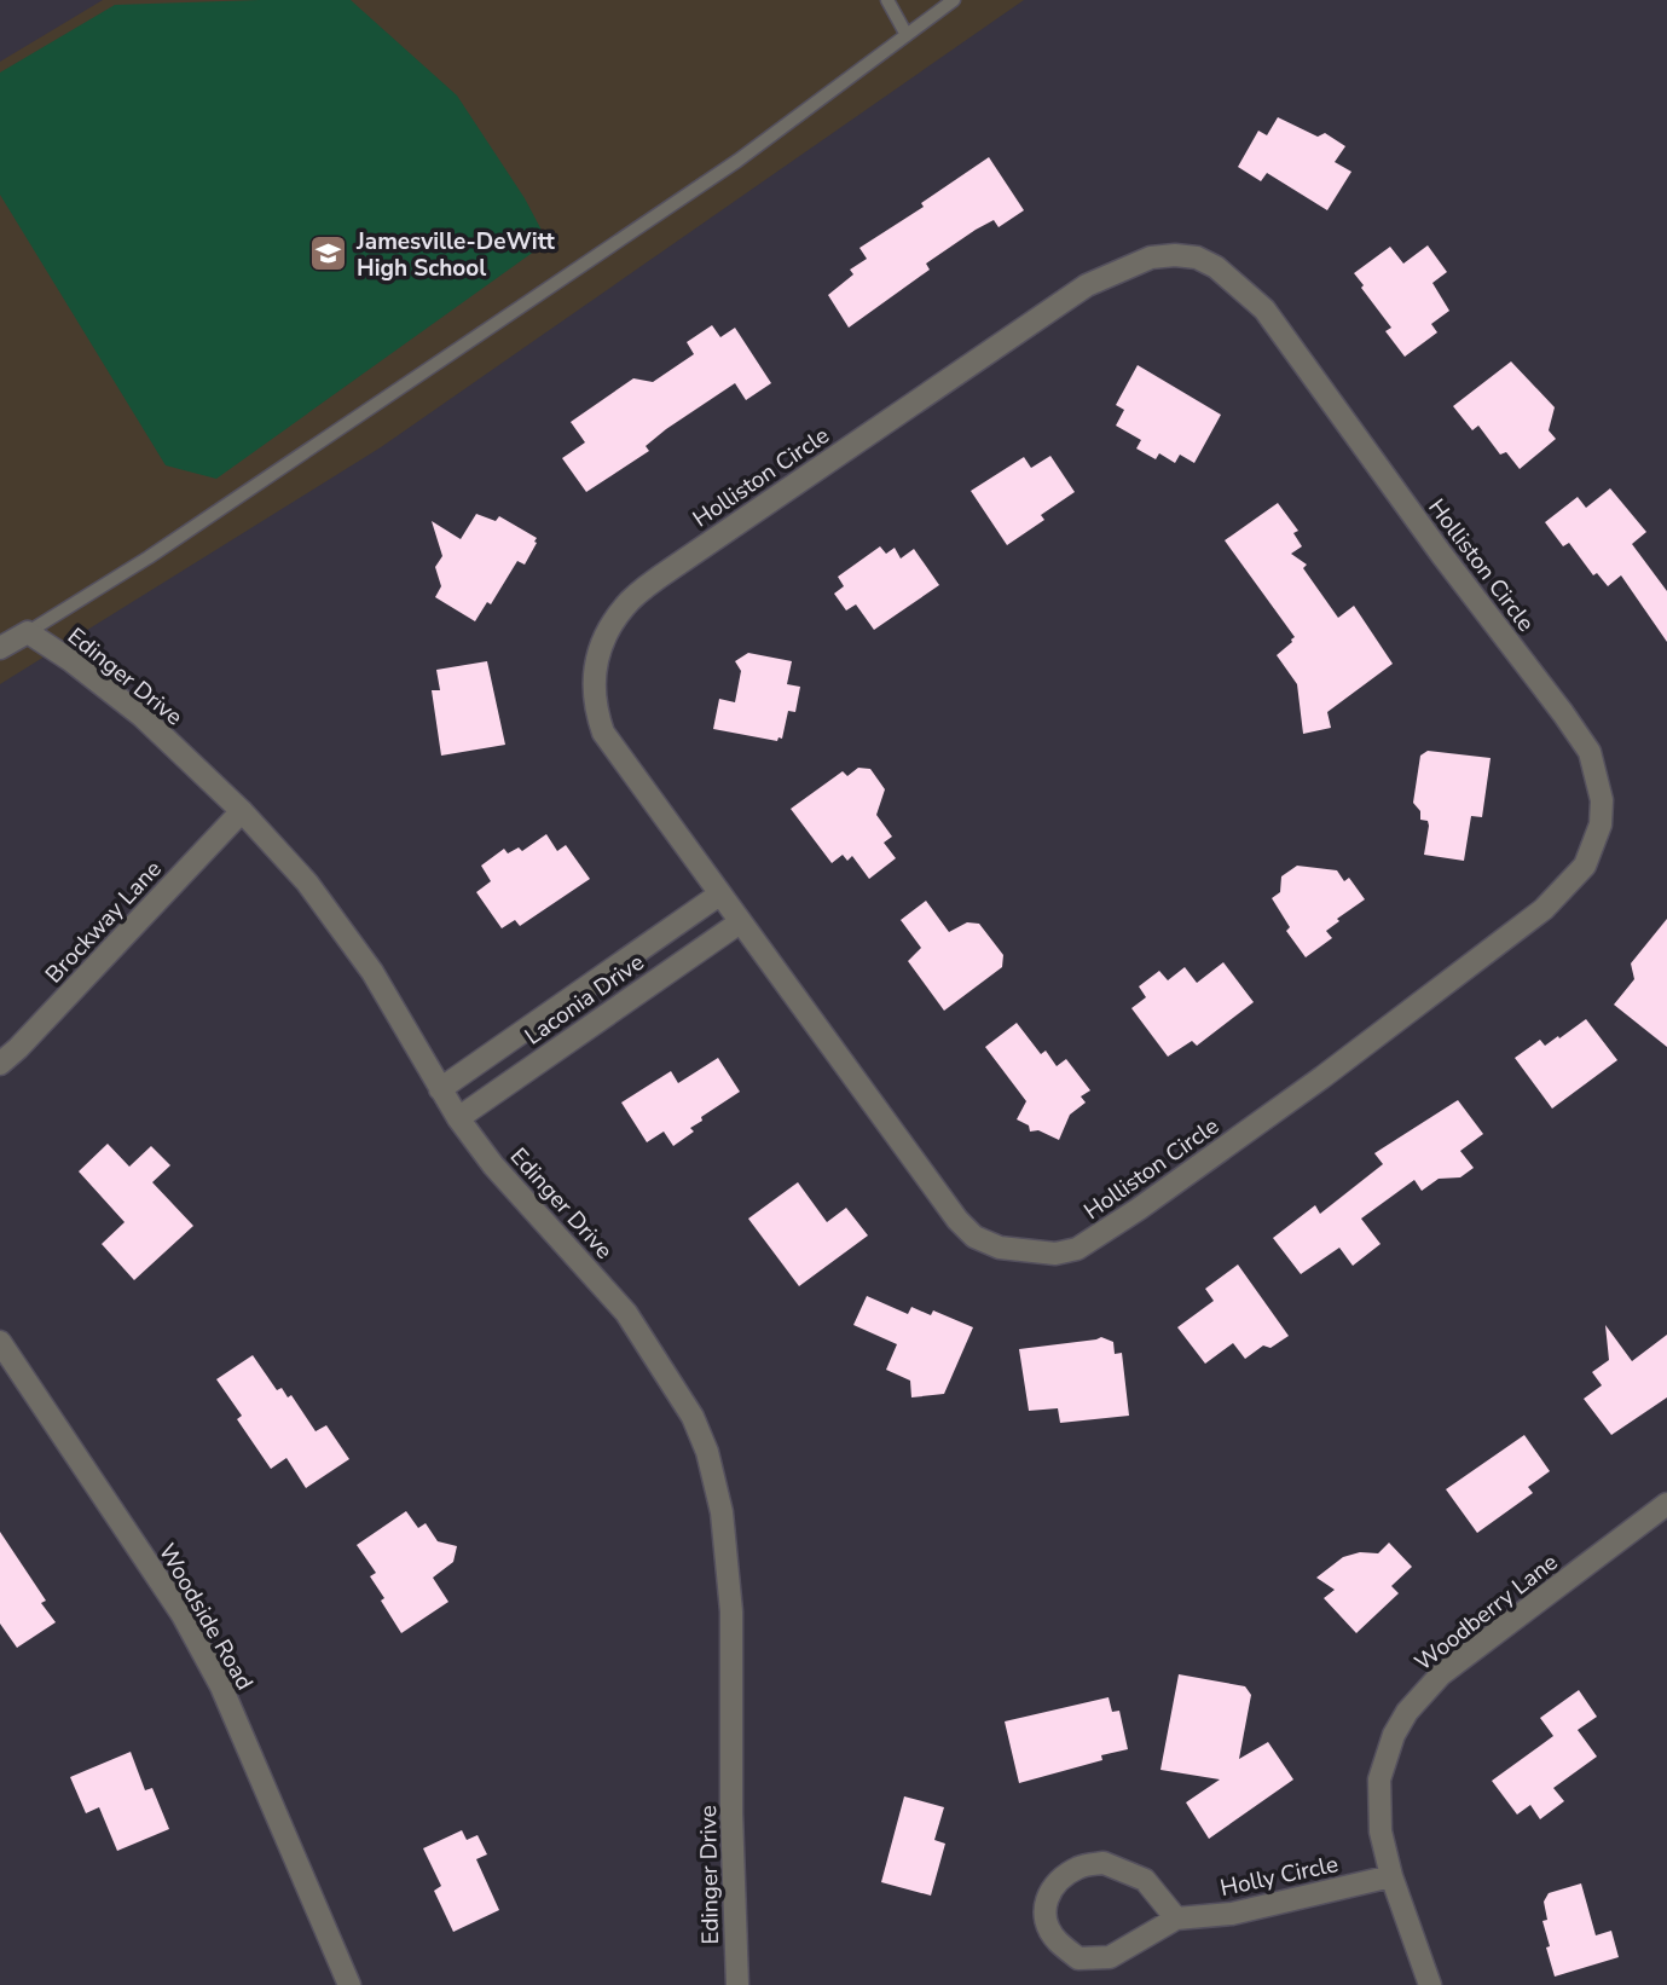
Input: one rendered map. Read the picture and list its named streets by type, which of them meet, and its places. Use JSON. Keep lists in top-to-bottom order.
{
  "streets": {
    "street": [
      "Holliston Circle",
      "Edinger Drive",
      "Brockway Lane",
      "Laconia Drive",
      "Woodberry Lane",
      "Woodside Road",
      "Holly Circle"
    ]
  },
  "crossings": [
    ["Holliston Circle", "Laconia Drive"],
    ["Edinger Drive", "Brockway Lane"],
    ["Edinger Drive", "Laconia Drive"],
    ["Woodberry Lane", "Holly Circle"]
  ],
  "places": {
    "school or university": ["Jamesville-DeWitt High School"]
  }
}
